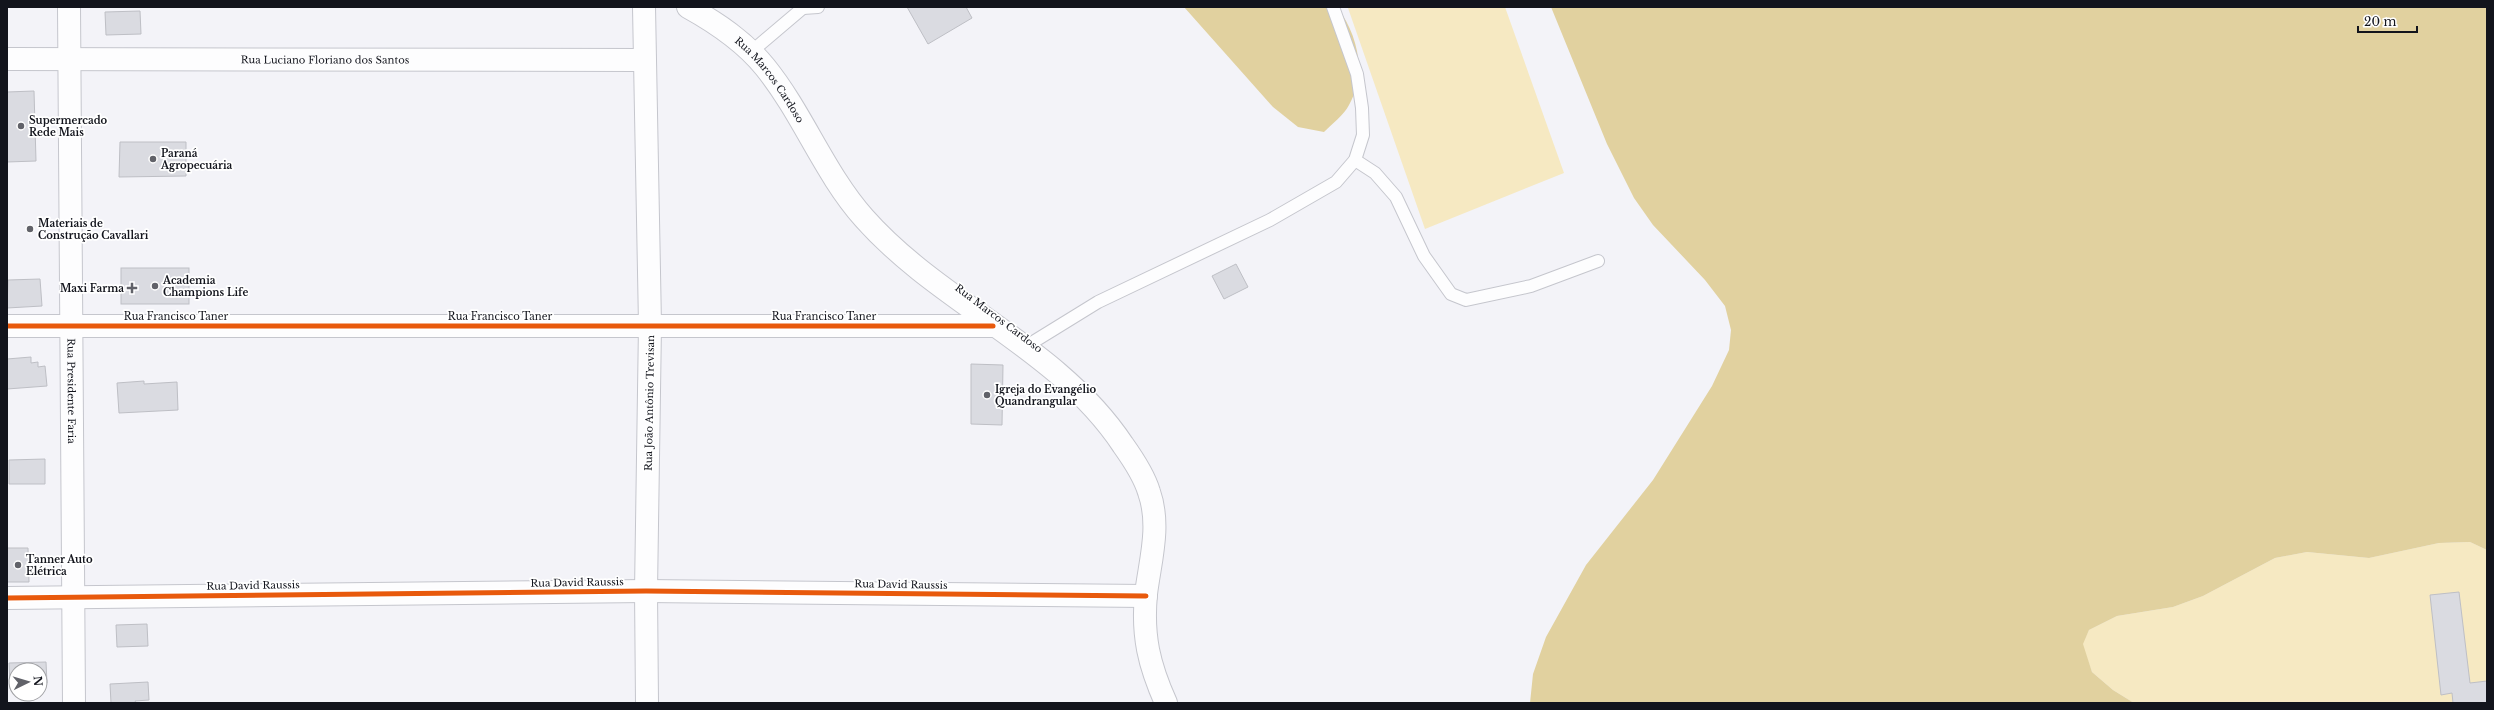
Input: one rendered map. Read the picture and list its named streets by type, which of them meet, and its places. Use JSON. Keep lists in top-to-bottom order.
{
  "streets": {
    "street": [
      "Rua Luciano Floriano dos Santos",
      "Rua Marcos Cardoso",
      "Rua Francisco Taner",
      "Rua Presidente Faria",
      "Rua João Antônio Trevisan",
      "Rua David Raussis"
    ]
  },
  "crossings": [
    ["Rua Luciano Floriano dos Santos", "Rua Presidente Faria"],
    ["Rua Luciano Floriano dos Santos", "Rua João Antônio Trevisan"],
    ["Rua Marcos Cardoso", "Rua Francisco Taner"],
    ["Rua Marcos Cardoso", "Rua David Raussis"],
    ["Rua Francisco Taner", "Rua Presidente Faria"],
    ["Rua Francisco Taner", "Rua João Antônio Trevisan"],
    ["Rua Presidente Faria", "Rua David Raussis"],
    ["Rua João Antônio Trevisan", "Rua David Raussis"]
  ],
  "places": {
    "other": [
      "Supermercado Rede Mais",
      "Paraná Agropecuária",
      "Materiais de Construção Cavallari",
      "Academia Champions Life",
      "Igreja do Evangélio Quandrangular",
      "Tanner Auto Elétrica"
    ],
    "health": ["Maxi Farma"]
  },
  "scale_bar": "20 m",
  "north": "right"
}
